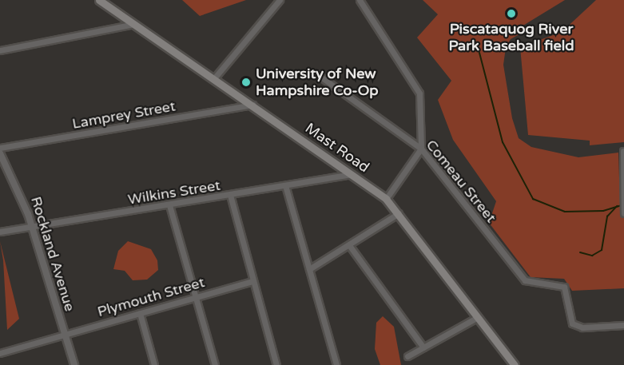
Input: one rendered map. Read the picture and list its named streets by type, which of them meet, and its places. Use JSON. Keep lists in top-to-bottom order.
{
  "streets": {
    "main road": ["Mast Road"],
    "street": [
      "Lamprey Street",
      "Comeau Street",
      "Wilkins Street",
      "Rockland Avenue",
      "Plymouth Street"
    ]
  },
  "crossings": [
    ["Lamprey Street", "Mast Road"],
    ["Mast Road", "Wilkins Street"],
    ["Wilkins Street", "Rockland Avenue"],
    ["Rockland Avenue", "Plymouth Street"]
  ],
  "places": ["Piscataquog River Park Baseball field", "University of New Hampshire Co-Op"]
}
